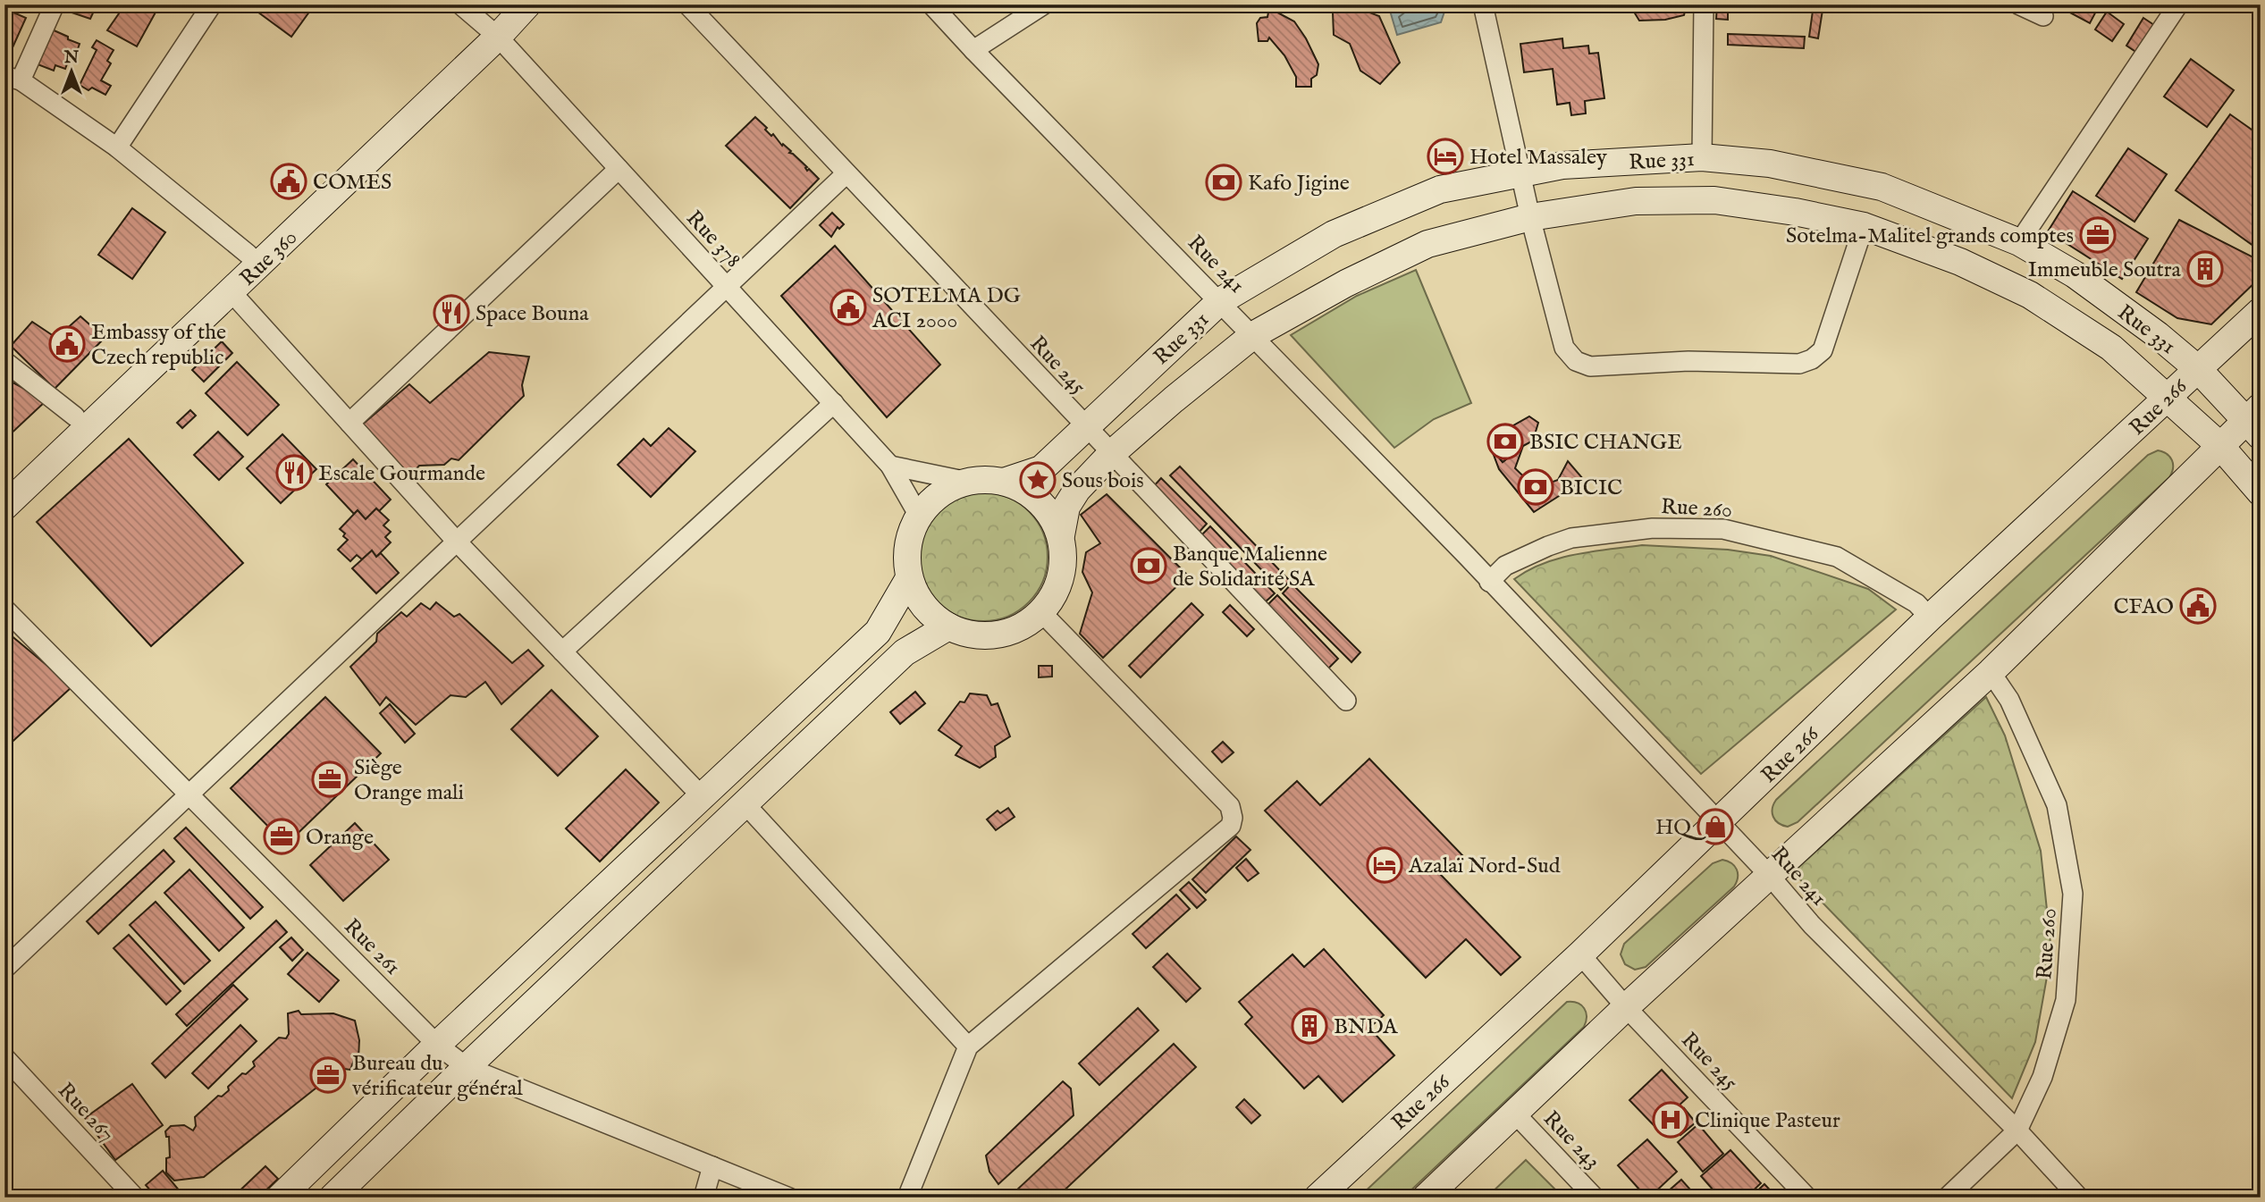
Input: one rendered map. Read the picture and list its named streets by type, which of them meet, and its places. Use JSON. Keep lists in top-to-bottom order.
{
  "streets": {
    "street": [
      "Rue 331",
      "Rue 378",
      "Rue 360",
      "Rue 241",
      "Rue 245",
      "Rue 266",
      "Rue 260",
      "Rue 261",
      "Rue 267",
      "Rue 243"
    ]
  },
  "crossings": [
    ["Rue 331", "Rue 378"],
    ["Rue 331", "Rue 241"],
    ["Rue 331", "Rue 245"],
    ["Rue 331", "Rue 266"],
    ["Rue 378", "Rue 360"],
    ["Rue 241", "Rue 266"],
    ["Rue 241", "Rue 260"],
    ["Rue 245", "Rue 266"],
    ["Rue 266", "Rue 260"]
  ],
  "places": {
    "hotel": ["Hotel Massaley", "Azalaï Nord-Sud"],
    "public building": [
      "COMES",
      "SOTELMA DG ACI 2000",
      "Embassy of the Czech republic",
      "CFAO"
    ],
    "bank": [
      "Kafo Jigine",
      "BSIC CHANGE",
      "BICIC",
      "Banque Malienne de Solidarité SA"
    ],
    "office": [
      "Sotelma-Malitel grands comptes",
      "Siège Orange mali",
      "Orange",
      "Bureau du vérificateur général"
    ],
    "building": ["Immeuble Soutra", "BNDA"],
    "restaurant": ["Space Bouna", "Escale Gourmande"],
    "place": ["Sous bois"],
    "shop": ["HQ"],
    "hospital": ["Clinique Pasteur"]
  },
  "north": "top"
}
